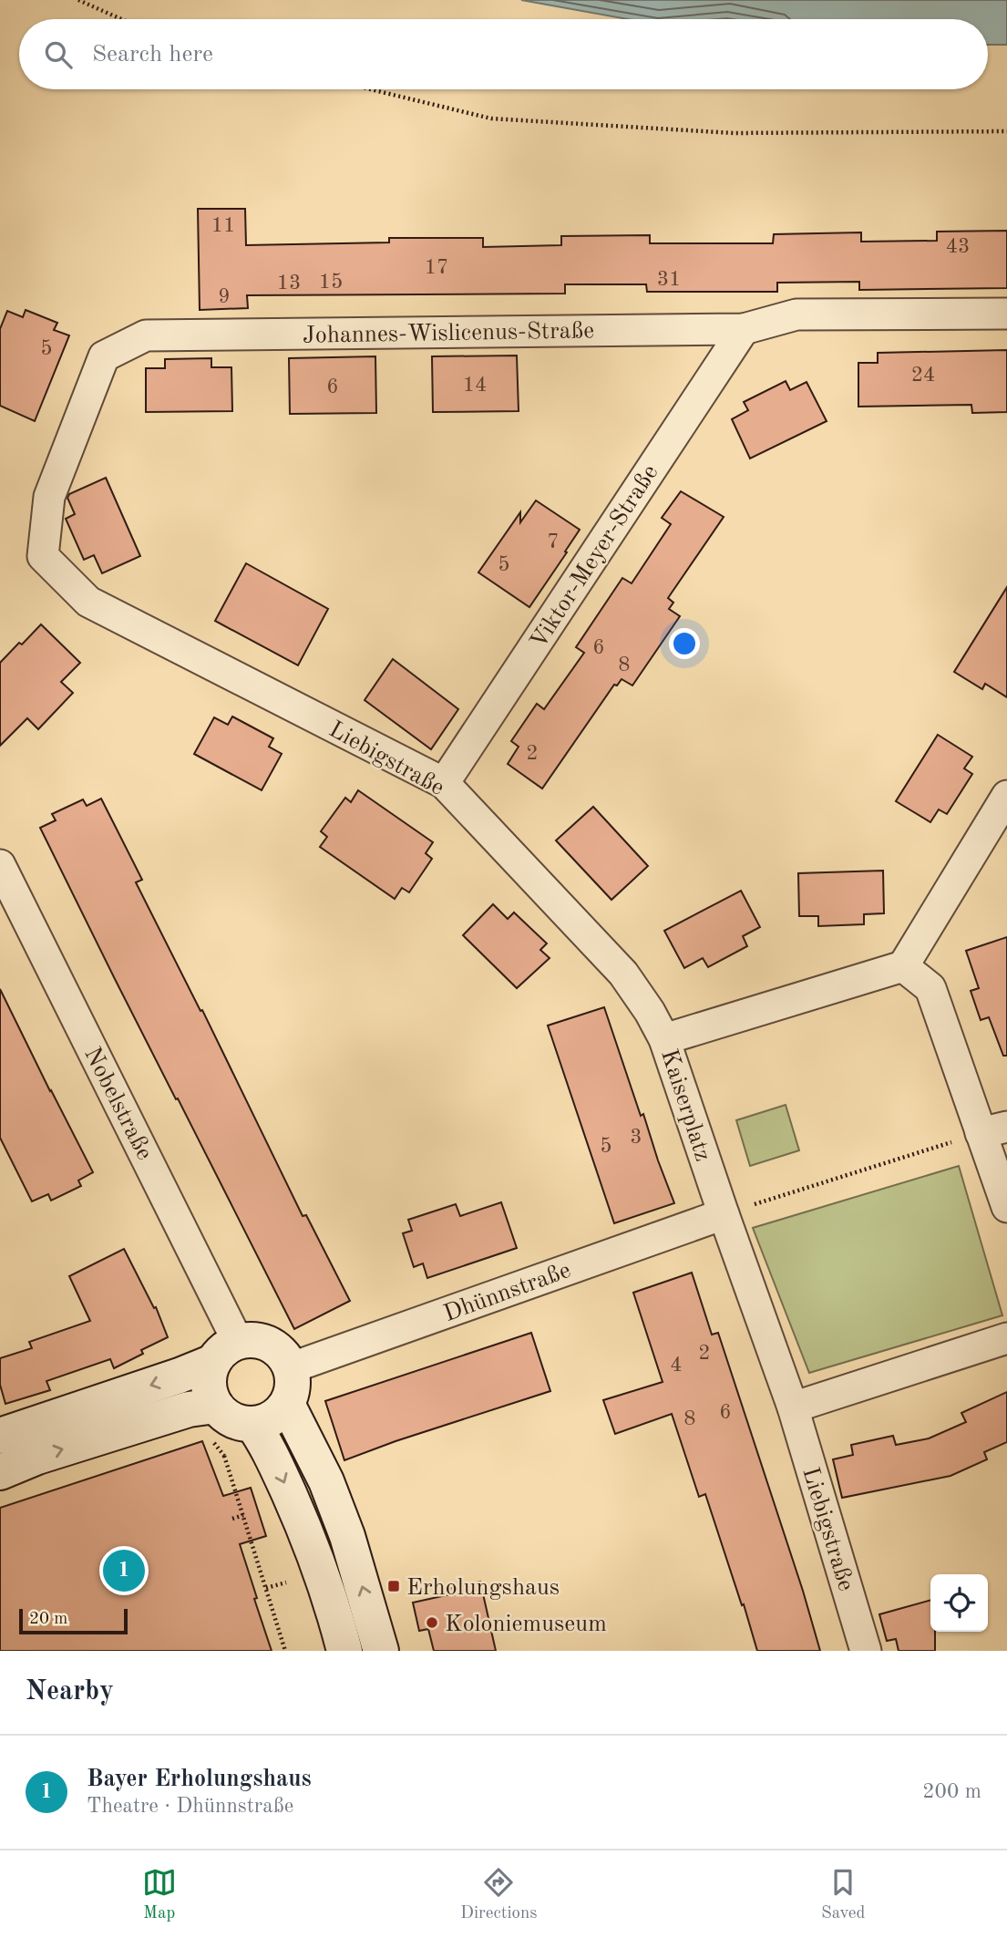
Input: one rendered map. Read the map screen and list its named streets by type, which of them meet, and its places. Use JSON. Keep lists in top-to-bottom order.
{
  "streets": {
    "street": [
      "Johannes-Wislicenus-Straße",
      "Viktor-Meyer-Straße",
      "Liebigstraße",
      "Nobelstraße",
      "Kaiserplatz",
      "Dhünnstraße"
    ]
  },
  "crossings": [
    ["Johannes-Wislicenus-Straße", "Viktor-Meyer-Straße"],
    ["Johannes-Wislicenus-Straße", "Liebigstraße"],
    ["Viktor-Meyer-Straße", "Liebigstraße"],
    ["Liebigstraße", "Kaiserplatz"],
    ["Nobelstraße", "Dhünnstraße"],
    ["Kaiserplatz", "Dhünnstraße"]
  ],
  "places": {
    "transit": ["Erholungshaus"],
    "other": ["Koloniemuseum"]
  },
  "house_numbers": [
    "11",
    "43",
    "17",
    "31",
    "15",
    "13",
    "9",
    "5",
    "24",
    "14",
    "6",
    "7",
    "5",
    "6",
    "8",
    "2",
    "3",
    "5",
    "2",
    "4",
    "6",
    "8"
  ],
  "scale_bar": "20 m",
  "page": {
    "search": "Search here",
    "pins": "1",
    "scale": "20 m",
    "heading": "Nearby",
    "list": [
      {
        "mark": "1",
        "name": "Bayer Erholungshaus",
        "note": "Theatre · Dhünnstraße",
        "value": "200 m"
      }
    ],
    "nav": ["Map", "Directions", "Saved"]
  }
}
